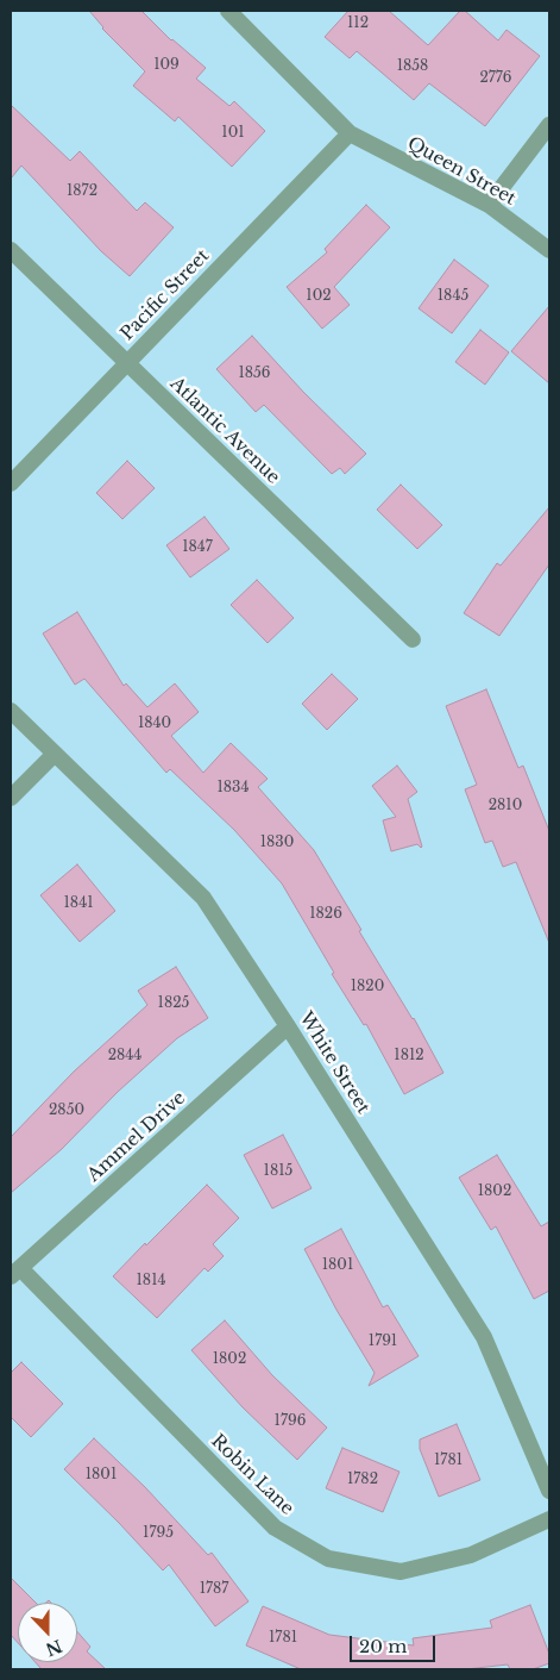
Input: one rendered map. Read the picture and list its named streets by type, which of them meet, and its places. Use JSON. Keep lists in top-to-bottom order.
{
  "streets": {
    "street": [
      "Queen Street",
      "Pacific Street",
      "Atlantic Avenue",
      "White Street",
      "Ammel Drive",
      "Robin Lane"
    ]
  },
  "crossings": [
    ["Queen Street", "Pacific Street"],
    ["Pacific Street", "Atlantic Avenue"],
    ["White Street", "Ammel Drive"],
    ["Ammel Drive", "Robin Lane"]
  ],
  "house_numbers": [
    "112",
    "109",
    "1858",
    "2776",
    "101",
    "1872",
    "102",
    "1845",
    "1856",
    "1847",
    "1840",
    "1834",
    "2810",
    "1830",
    "1841",
    "1826",
    "1820",
    "1825",
    "2844",
    "1812",
    "2850",
    "1815",
    "1802",
    "1801",
    "1814",
    "1791",
    "1802",
    "1796",
    "1781",
    "1801",
    "1782",
    "1795",
    "1787",
    "1781"
  ],
  "scale_bar": "20 m",
  "north": "bottom"
}
